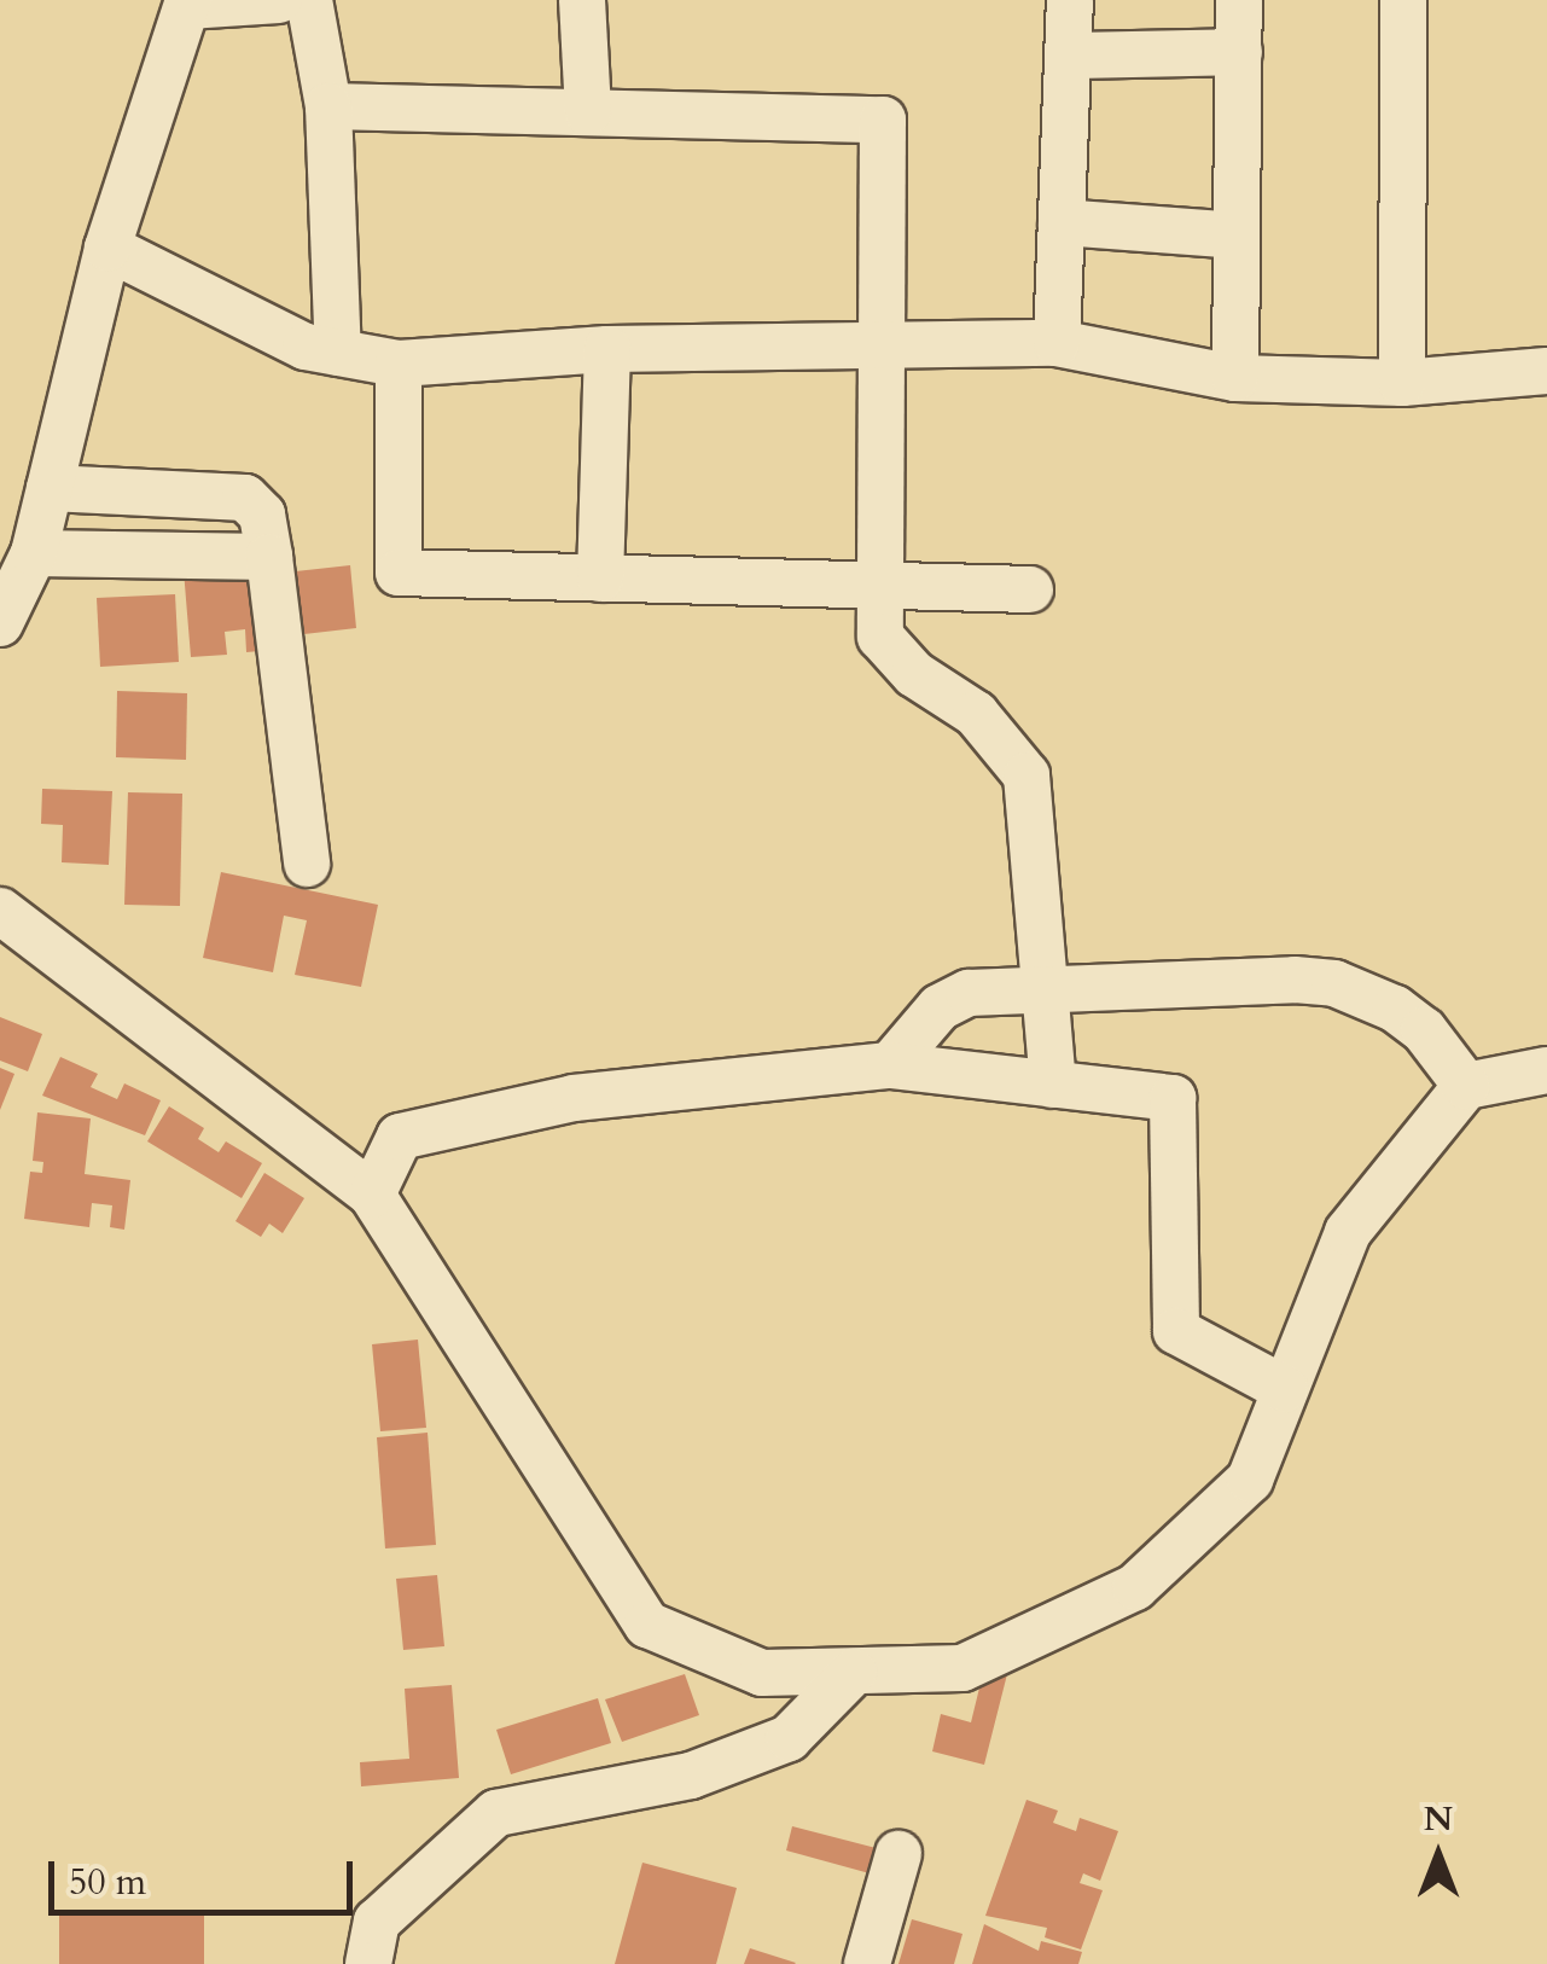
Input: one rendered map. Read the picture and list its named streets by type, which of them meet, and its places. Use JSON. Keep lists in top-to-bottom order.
{
  "scale_bar": "50 m",
  "north": "top"
}
